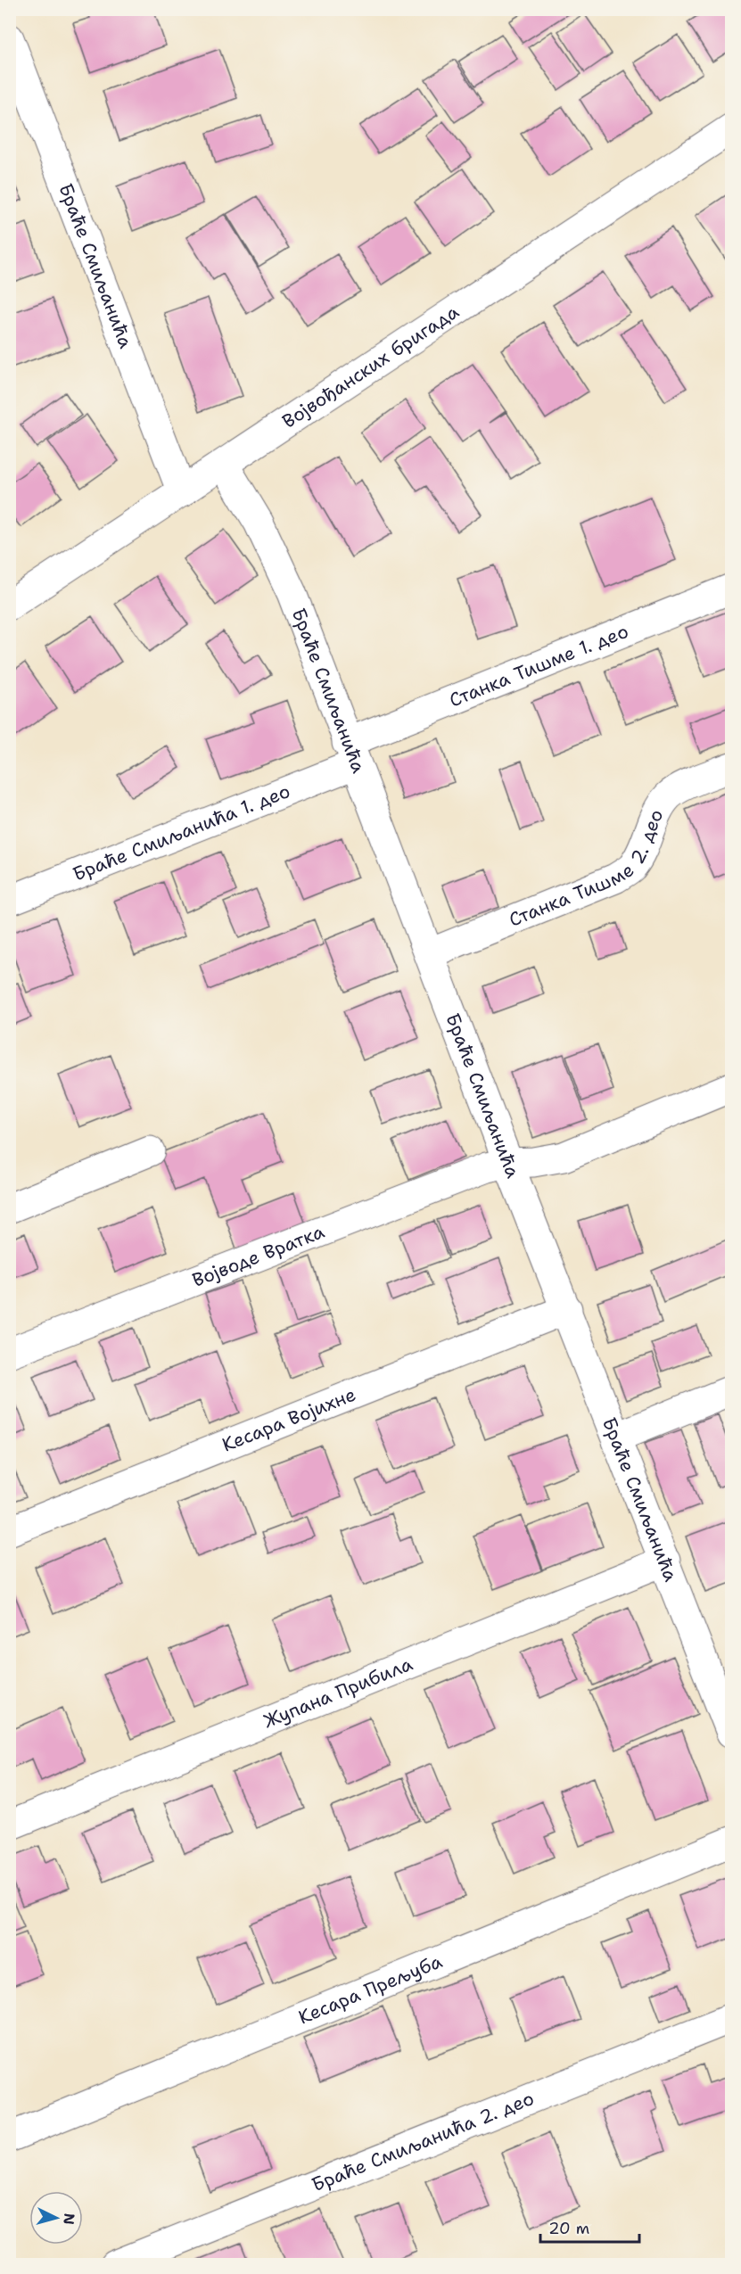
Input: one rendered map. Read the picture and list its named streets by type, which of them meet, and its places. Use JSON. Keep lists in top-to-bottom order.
{
  "streets": {
    "street": [
      "Браће Смиљанића",
      "Војвођанских бригада",
      "Станка Тишме 1. део",
      "Браће Смиљанића 1. део",
      "Станка Тишме 2. део",
      "Војводе Вратка",
      "Кесара Војихне",
      "Жупана Прибила",
      "Кесара Прељуба",
      "Браће Смиљанића 2. део"
    ]
  },
  "crossings": [
    ["Браће Смиљанића", "Војвођанских бригада"],
    ["Браће Смиљанића", "Станка Тишме 1. део"],
    ["Браће Смиљанића", "Браће Смиљанића 1. део"],
    ["Браће Смиљанића", "Станка Тишме 2. део"],
    ["Браће Смиљанића", "Војводе Вратка"],
    ["Браће Смиљанића", "Кесара Војихне"],
    ["Браће Смиљанића", "Жупана Прибила"],
    ["Станка Тишме 1. део", "Браће Смиљанића 1. део"]
  ],
  "scale_bar": "20 m",
  "north": "right"
}
